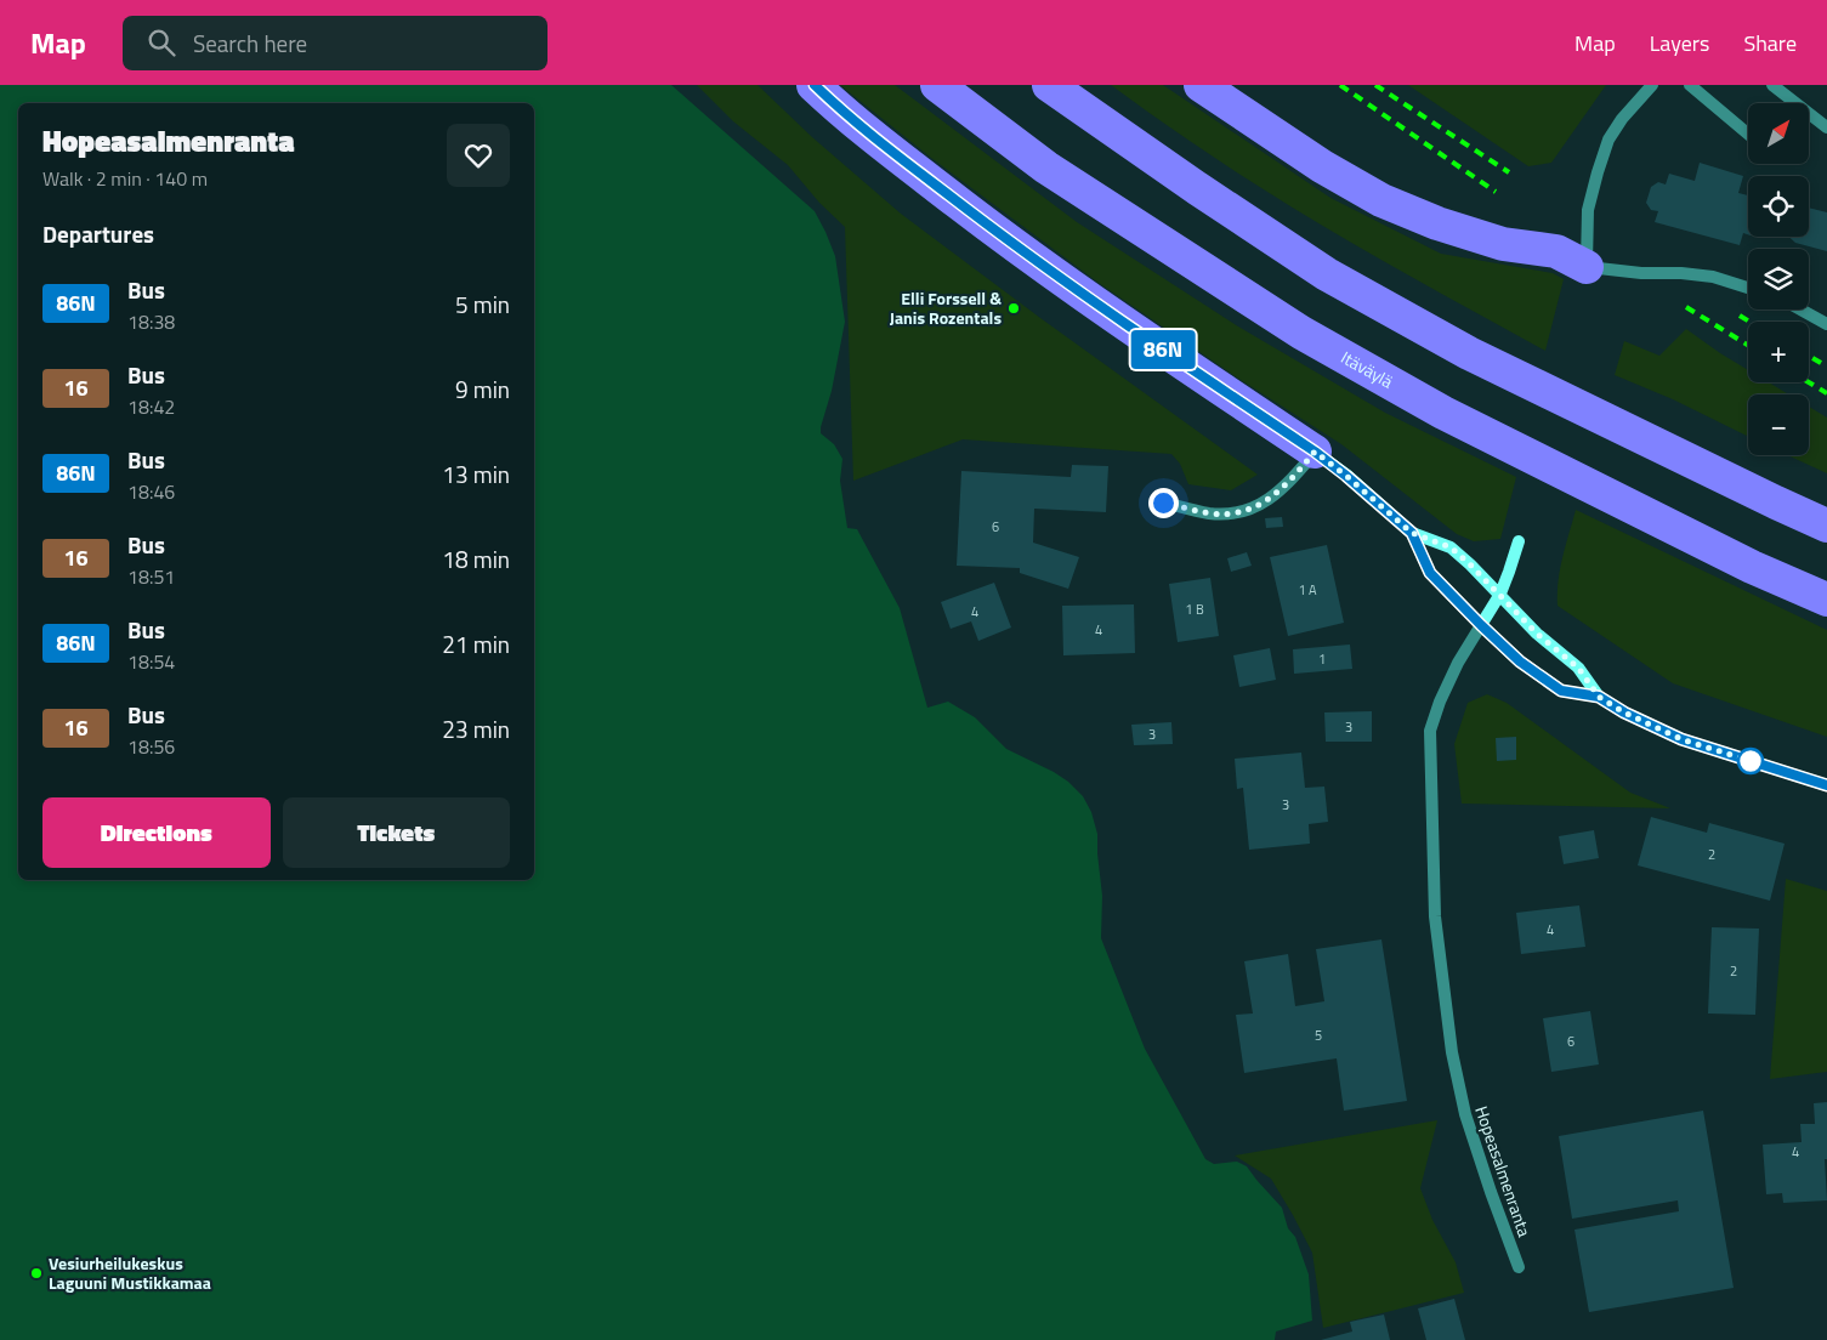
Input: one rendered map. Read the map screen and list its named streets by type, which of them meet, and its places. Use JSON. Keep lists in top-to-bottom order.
{
  "streets": {
    "highway": ["Itäväylä"],
    "street": ["Hopeasalmenranta"]
  },
  "places": ["Elli Forssell & Janis Rozentals", "Vesiurheilukeskus Laguuni Mustikkamaa"],
  "lines": ["bus line 86N"],
  "house_numbers": [
    "6",
    "1 A",
    "1 B",
    "4",
    "4",
    "1",
    "3",
    "3",
    "3",
    "2",
    "4",
    "2",
    "5",
    "6",
    "4"
  ],
  "north": "top right",
  "page": {
    "header": "Map",
    "search": "Search here",
    "nav": ["Map", "Layers", "Share"],
    "on_map": "86N",
    "map_buttons": ["+", "−"],
    "heading": [
      ["Hopeasalmenranta", "Walk · 2 min · 140 m"],
      "Departures"
    ],
    "list": [
      {
        "mark": "86N",
        "name": "Bus",
        "note": "18:38",
        "value": "5 min"
      },
      {
        "mark": "16",
        "name": "Bus",
        "note": "18:42",
        "value": "9 min"
      },
      {
        "mark": "86N",
        "name": "Bus",
        "note": "18:46",
        "value": "13 min"
      },
      {
        "mark": "16",
        "name": "Bus",
        "note": "18:51",
        "value": "18 min"
      },
      {
        "mark": "86N",
        "name": "Bus",
        "note": "18:54",
        "value": "21 min"
      },
      {
        "mark": "16",
        "name": "Bus",
        "note": "18:56",
        "value": "23 min"
      }
    ],
    "buttons": ["Directions", "Tickets"]
  }
}
